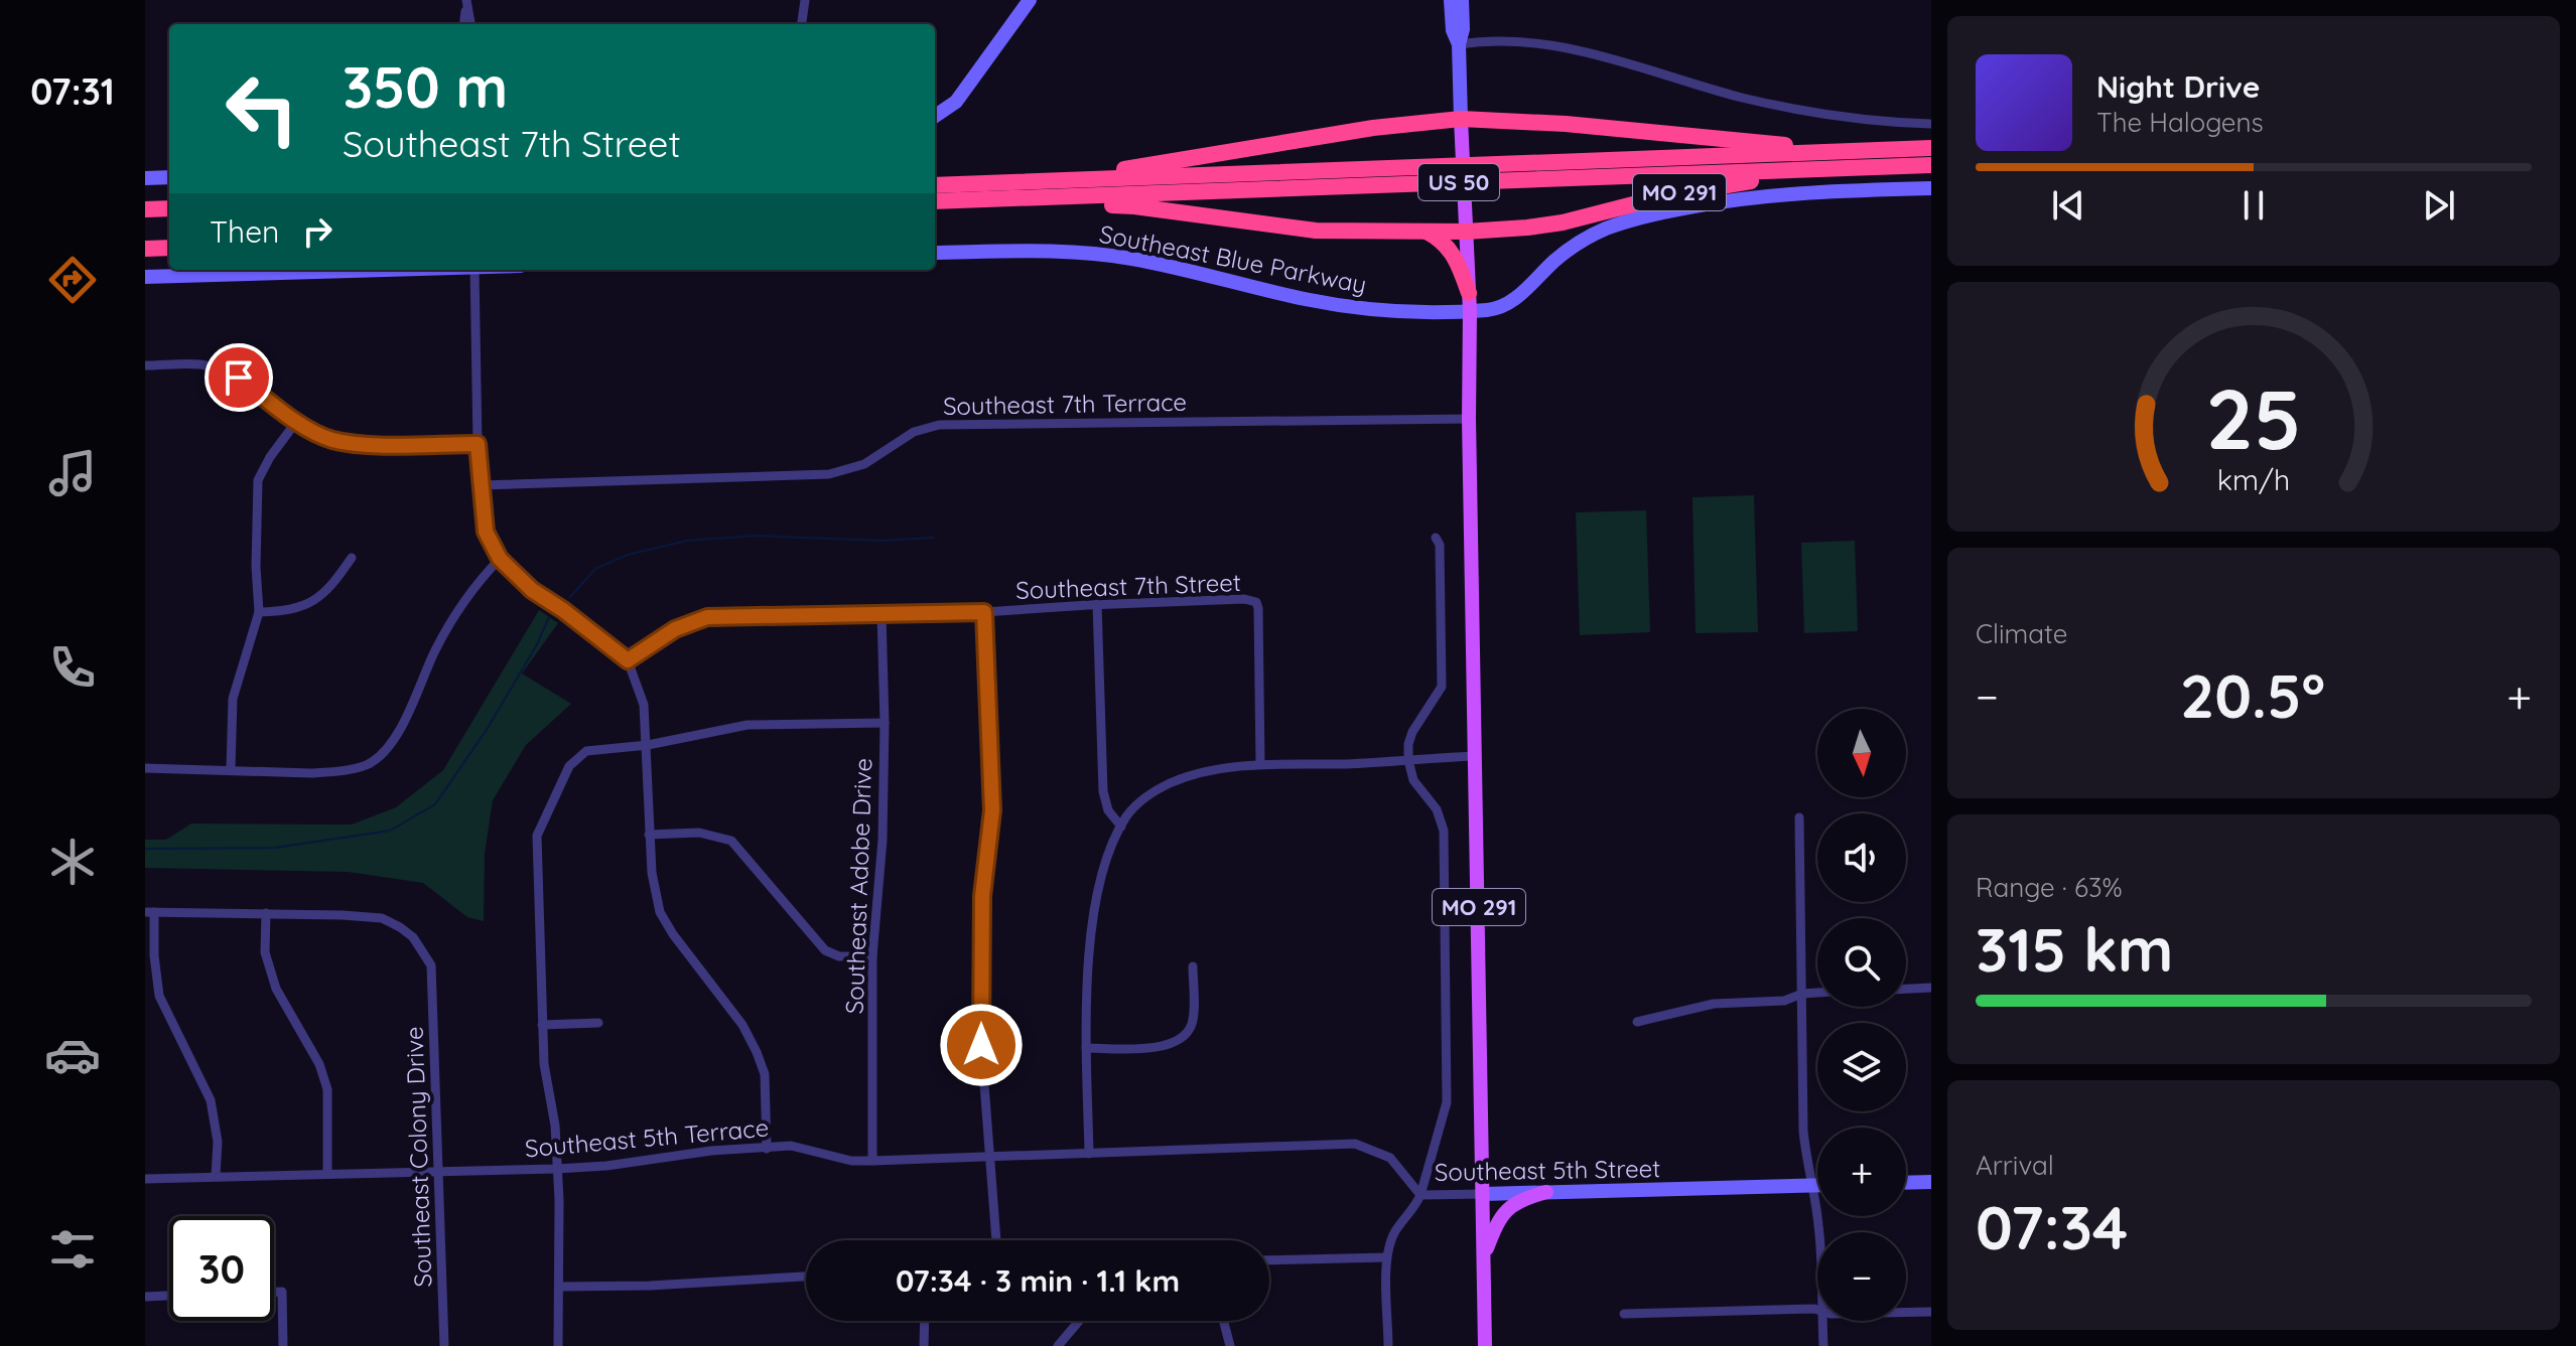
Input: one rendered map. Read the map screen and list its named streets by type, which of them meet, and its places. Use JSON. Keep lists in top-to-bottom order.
{
  "streets": {
    "highway": ["US 50", "MO 291"],
    "street": [
      "Southeast Blue Parkway",
      "Southeast 7th Terrace",
      "Southeast 7th Street",
      "Southeast Adobe Drive",
      "Southeast 5th Terrace",
      "Southeast Colony Drive",
      "Southeast 5th Street"
    ]
  },
  "crossings": [
    ["US 50", "MO 291"],
    ["MO 291", "Southeast Blue Parkway"],
    ["MO 291", "Southeast 7th Terrace"],
    ["MO 291", "Southeast 5th Street"],
    ["Southeast 7th Street", "Southeast Adobe Drive"],
    ["Southeast Adobe Drive", "Southeast 5th Terrace"],
    ["Southeast 5th Terrace", "Southeast Colony Drive"],
    ["Southeast 5th Terrace", "Southeast 5th Street"]
  ],
  "north": "bottom",
  "page": {
    "tabs": "07:31",
    "turn": ["350 m", "Southeast 7th Street"],
    "song": ["Night Drive", "The Halogens"],
    "then": "Then",
    "tile": [
      "Climate",
      ["Range · 63%", "315 km"],
      ["Arrival", "07:34"]
    ],
    "heat": ["−", "20.5°", "+"],
    "map_buttons": ["+", "−"],
    "limit": "30",
    "trip": "07:34 · 3 min · 1.1 km",
    "gauge": ["25", "km/h"]
  }
}
